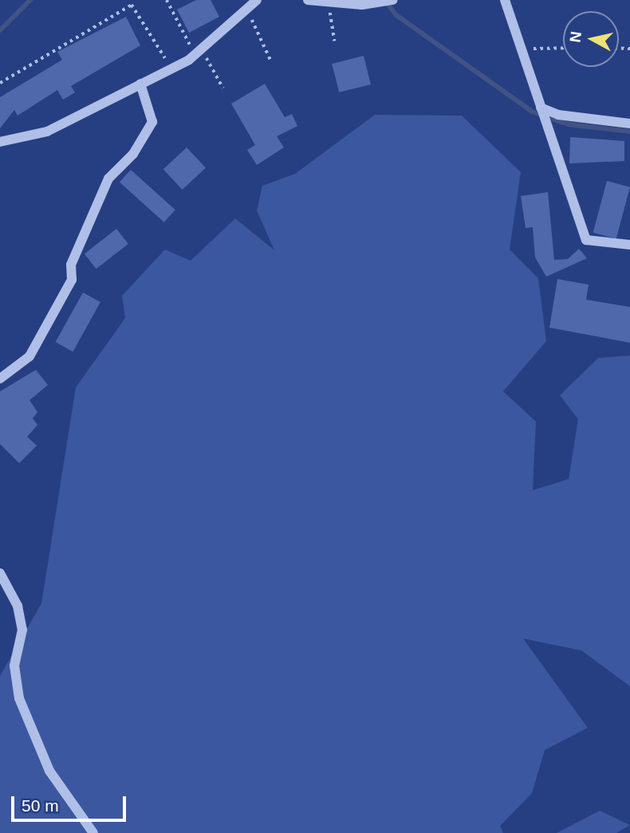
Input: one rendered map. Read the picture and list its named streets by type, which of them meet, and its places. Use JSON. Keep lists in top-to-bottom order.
{
  "scale_bar": "50 m",
  "north": "left"
}
